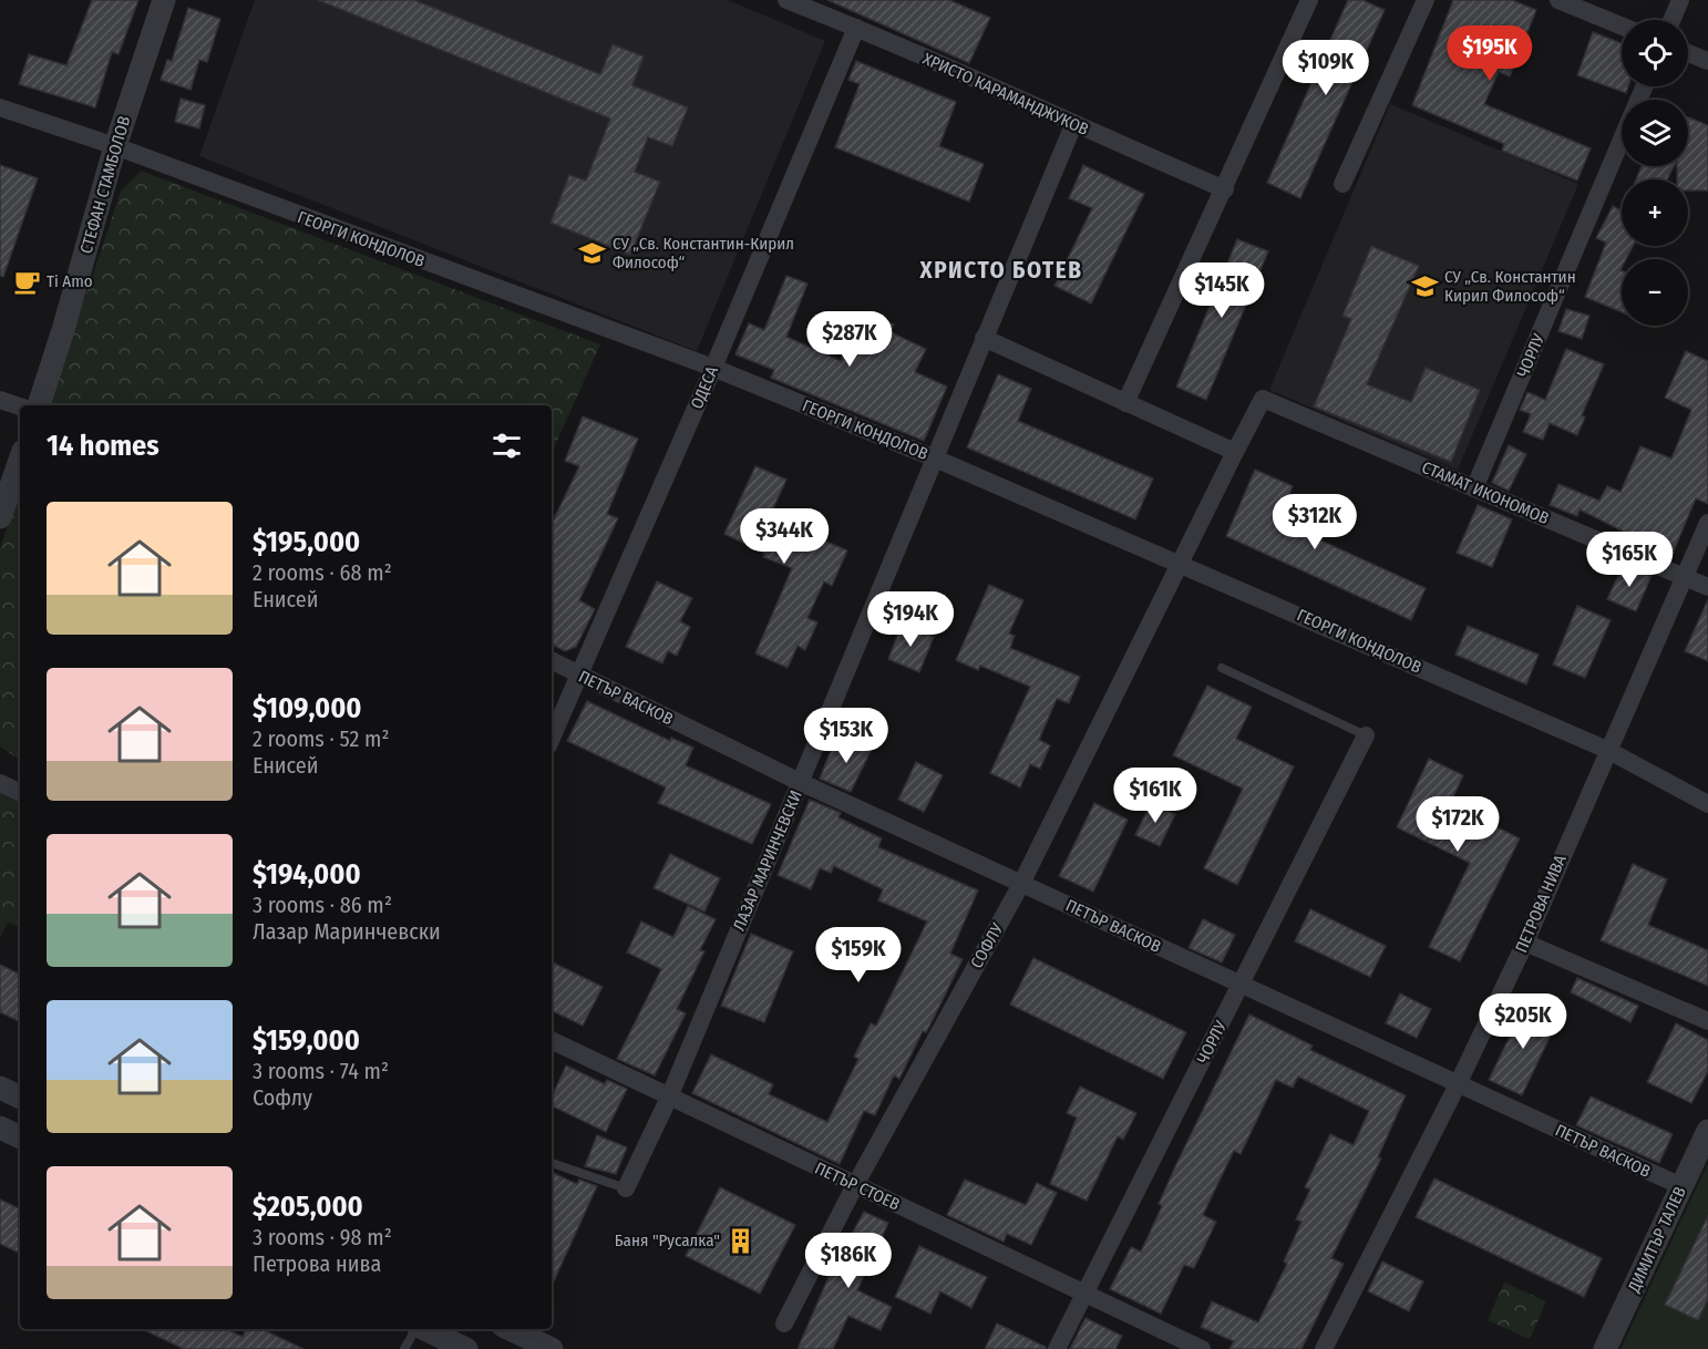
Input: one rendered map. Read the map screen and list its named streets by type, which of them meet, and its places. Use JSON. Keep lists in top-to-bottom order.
{
  "streets": {
    "street": [
      "ХРИСТО КАРАМАНДЖУКОВ",
      "СТЕФАН СТАМБОЛОВ",
      "ГЕОРГИ КОНДОЛОВ",
      "ЧОРЛУ",
      "ОДЕСА",
      "СТАМАТ ИКОНОМОВ",
      "ПЕТЪР ВАСКОВ",
      "ЛАЗАР МАРИНЧЕВСКИ",
      "ПЕТРОВА НИВА",
      "СОФЛУ",
      "ПЕТЪР СТОЕВ",
      "ДИМИТЪР ТАЛЕВ"
    ]
  },
  "crossings": [
    ["ХРИСТО КАРАМАНДЖУКОВ", "ОДЕСА"],
    ["ХРИСТО КАРАМАНДЖУКОВ", "ЛАЗАР МАРИНЧЕВСКИ"],
    ["СТЕФАН СТАМБОЛОВ", "ГЕОРГИ КОНДОЛОВ"],
    ["ГЕОРГИ КОНДОЛОВ", "ОДЕСА"],
    ["ГЕОРГИ КОНДОЛОВ", "ЛАЗАР МАРИНЧЕВСКИ"],
    ["ГЕОРГИ КОНДОЛОВ", "ПЕТРОВА НИВА"],
    ["ГЕОРГИ КОНДОЛОВ", "СОФЛУ"],
    ["ЧОРЛУ", "СТАМАТ ИКОНОМОВ"],
    ["ЧОРЛУ", "ПЕТЪР ВАСКОВ"],
    ["ЧОРЛУ", "ПЕТЪР СТОЕВ"],
    ["ОДЕСА", "ПЕТЪР ВАСКОВ"],
    ["СТАМАТ ИКОНОМОВ", "ПЕТРОВА НИВА"],
    ["СТАМАТ ИКОНОМОВ", "СОФЛУ"],
    ["ПЕТЪР ВАСКОВ", "ЛАЗАР МАРИНЧЕВСКИ"],
    ["ПЕТЪР ВАСКОВ", "ПЕТРОВА НИВА"],
    ["ПЕТЪР ВАСКОВ", "СОФЛУ"],
    ["ПЕТЪР ВАСКОВ", "ДИМИТЪР ТАЛЕВ"],
    ["ЛАЗАР МАРИНЧЕВСКИ", "ПЕТЪР СТОЕВ"],
    ["СОФЛУ", "ПЕТЪР СТОЕВ"]
  ],
  "districts": ["ХРИСТО БОТЕВ"],
  "places": {
    "school or university": ["СУ „Св. Константин-Кирил Философ“", "СУ „Св. Константин Кирил Философ“"],
    "cafe": ["Ti Amo"],
    "building": ["Баня \"Русалка\""]
  },
  "page": {
    "map_buttons": ["+", "−"],
    "price": [
      "$195K",
      "$109K",
      "$145K",
      "$287K",
      "$312K",
      "$344K",
      "$165K",
      "$194K",
      "$153K",
      "$161K",
      "$172K",
      "$159K",
      "$205K",
      "$186K"
    ],
    "heading": "14 homes",
    "list": [
      {
        "name": "$195,000",
        "note": "2 rooms · 68 m² · Енисей"
      },
      {
        "name": "$109,000",
        "note": "2 rooms · 52 m² · Енисей"
      },
      {
        "name": "$194,000",
        "note": "3 rooms · 86 m² · Лазар Маринчевски"
      },
      {
        "name": "$159,000",
        "note": "3 rooms · 74 m² · Софлу"
      },
      {
        "name": "$205,000",
        "note": "3 rooms · 98 m² · Петрова нива"
      }
    ]
  }
}
